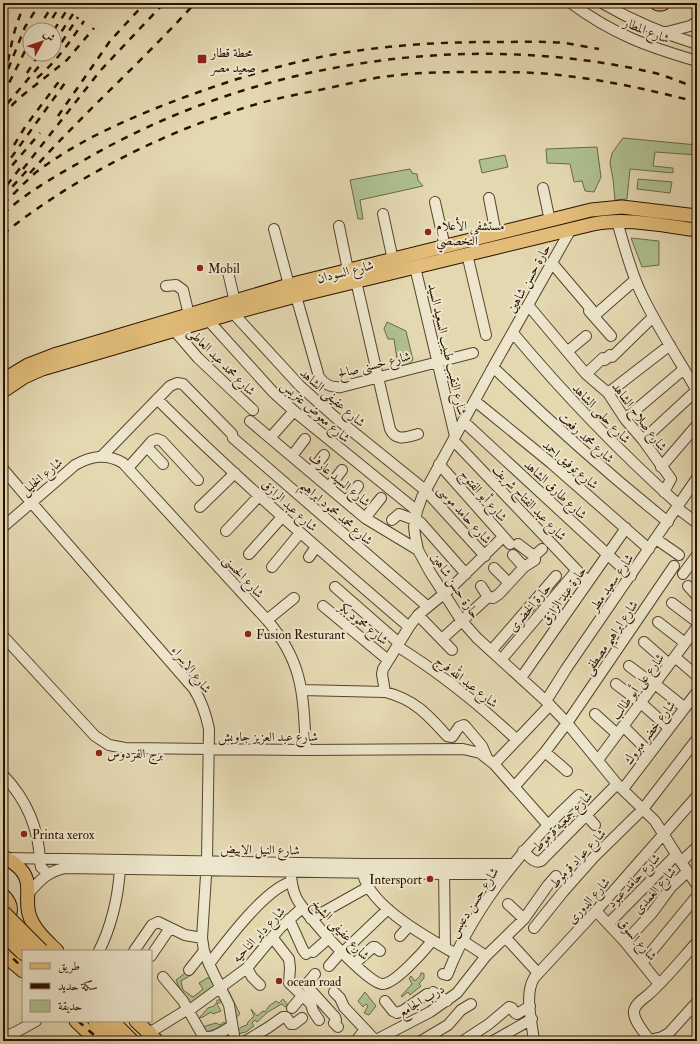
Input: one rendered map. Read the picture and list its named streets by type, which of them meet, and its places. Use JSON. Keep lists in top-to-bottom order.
{
  "streets": {
    "main road": ["شارع السودان"],
    "street": [
      "شارع المطار",
      "حارة حسن شاهين",
      "شارع النقيب طبيب السعيد السيد",
      "شارع محمد عبد العاطى",
      "شارع حسنى صالح",
      "شارع عفيفى الشاهد",
      "شارع معوض عتريس",
      "شارع حلمى الشاهد",
      "شارع صلاح الشاهد",
      "شارع محمد رفعت",
      "شارع توفيق احمد",
      "شارع الخليل",
      "شارع السيد عارف",
      "شارع طارق الشاهد",
      "شارع أبو الفتوح",
      "شارع عبد الفتاح شريف",
      "شارع عبد الرازق",
      "شارع محمد محمود ابراهيم",
      "شارع حامد موسى",
      "شارع الحسنى",
      "شارع سعيد مطر",
      "حارة عبد الرازق",
      "حارة الخضرى",
      "شارع محمود بكر",
      "شارع ابراهيم مصطفى",
      "شارع الاسراء",
      "شارع عبد الله فرج",
      "شارع على أبو طالب",
      "شارع خضر مبروك",
      "شارع عبد العزيز جاويش",
      "شارع جمعيه قرموط",
      "شارع النيل الابيض",
      "شارع عواد قرموط",
      "شارع حامد عبود",
      "شارع الغمدى",
      "شارع الدورى",
      "شارع حسن دعبس",
      "شارع عفيفى الشيخ",
      "شارع داير الناحيه",
      "شارع السوق",
      "درب الجامع"
    ]
  },
  "crossings": [
    ["شارع السودان", "حارة حسن شاهين"],
    ["شارع السودان", "شارع النقيب طبيب السعيد السيد"],
    ["شارع السودان", "شارع محمد عبد العاطى"],
    ["شارع السودان", "شارع حسنى صالح"],
    ["شارع السودان", "شارع عفيفى الشاهد"],
    ["شارع السودان", "شارع معوض عتريس"],
    ["حارة حسن شاهين", "شارع النقيب طبيب السعيد السيد"],
    ["حارة حسن شاهين", "شارع عفيفى الشاهد"],
    ["حارة حسن شاهين", "شارع معوض عتريس"],
    ["حارة حسن شاهين", "شارع حلمى الشاهد"],
    ["حارة حسن شاهين", "شارع صلاح الشاهد"],
    ["حارة حسن شاهين", "شارع محمد رفعت"],
    ["حارة حسن شاهين", "شارع توفيق احمد"],
    ["حارة حسن شاهين", "شارع السيد عارف"],
    ["حارة حسن شاهين", "شارع طارق الشاهد"],
    ["حارة حسن شاهين", "شارع أبو الفتوح"],
    ["حارة حسن شاهين", "شارع عبد الفتاح شريف"],
    ["حارة حسن شاهين", "شارع حامد موسى"],
    ["حارة حسن شاهين", "شارع سعيد مطر"],
    ["حارة حسن شاهين", "حارة عبد الرازق"],
    ["حارة حسن شاهين", "حارة الخضرى"],
    ["حارة حسن شاهين", "شارع ابراهيم مصطفى"],
    ["حارة حسن شاهين", "شارع على أبو طالب"],
    ["حارة حسن شاهين", "شارع خضر مبروك"],
    ["حارة حسن شاهين", "شارع جمعيه قرموط"],
    ["حارة حسن شاهين", "شارع عواد قرموط"],
    ["حارة حسن شاهين", "شارع حامد عبود"],
    ["حارة حسن شاهين", "شارع الغمدى"],
    ["حارة حسن شاهين", "شارع الدورى"],
    ["شارع النقيب طبيب السعيد السيد", "شارع حسنى صالح"],
    ["شارع النقيب طبيب السعيد السيد", "شارع عبد الفتاح شريف"],
    ["شارع عفيفى الشاهد", "شارع حامد موسى"],
    ["شارع حلمى الشاهد", "شارع صلاح الشاهد"],
    ["شارع حلمى الشاهد", "شارع سعيد مطر"],
    ["شارع محمد رفعت", "شارع سعيد مطر"],
    ["شارع توفيق احمد", "شارع سعيد مطر"],
    ["شارع توفيق احمد", "حارة عبد الرازق"],
    ["شارع الخليل", "شارع محمد محمود ابراهيم"],
    ["شارع الخليل", "شارع الحسنى"],
    ["شارع الخليل", "شارع الاسراء"],
    ["شارع طارق الشاهد", "شارع سعيد مطر"],
    ["شارع طارق الشاهد", "حارة عبد الرازق"],
    ["شارع عبد الفتاح شريف", "حارة عبد الرازق"],
    ["شارع عبد الفتاح شريف", "حارة الخضرى"],
    ["شارع عبد الرازق", "شارع محمد محمود ابراهيم"],
    ["شارع محمد محمود ابراهيم", "شارع الحسنى"],
    ["شارع الحسنى", "شارع عبد العزيز جاويش"],
    ["شارع سعيد مطر", "شارع عبد الله فرج"],
    ["شارع سعيد مطر", "شارع عبد العزيز جاويش"],
    ["شارع ابراهيم مصطفى", "شارع عبد العزيز جاويش"],
    ["شارع الاسراء", "شارع عبد العزيز جاويش"],
    ["شارع الاسراء", "شارع النيل الابيض"],
    ["شارع الاسراء", "شارع داير الناحيه"],
    ["شارع خضر مبروك", "شارع جمعيه قرموط"],
    ["شارع عبد العزيز جاويش", "شارع حسن دعبس"],
    ["شارع جمعيه قرموط", "شارع حسن دعبس"],
    ["شارع النيل الابيض", "شارع حسن دعبس"],
    ["شارع النيل الابيض", "شارع عفيفى الشيخ"],
    ["شارع حامد عبود", "شارع السوق"],
    ["شارع الغمدى", "شارع السوق"],
    ["شارع الدورى", "شارع السوق"],
    ["شارع عفيفى الشيخ", "شارع داير الناحيه"]
  ],
  "places": {
    "transit": ["محطة قطار صعيد مصر"],
    "other": [
      "مستشفي الأعلام التخصصي",
      "Mobil",
      "Fusion Resturant",
      "برج الفردوس",
      "Printa xerox",
      "Intersport",
      "ocean road"
    ]
  },
  "legend": ["طريق", "سكة حديد", "حديقة"],
  "north": "top right"
}
